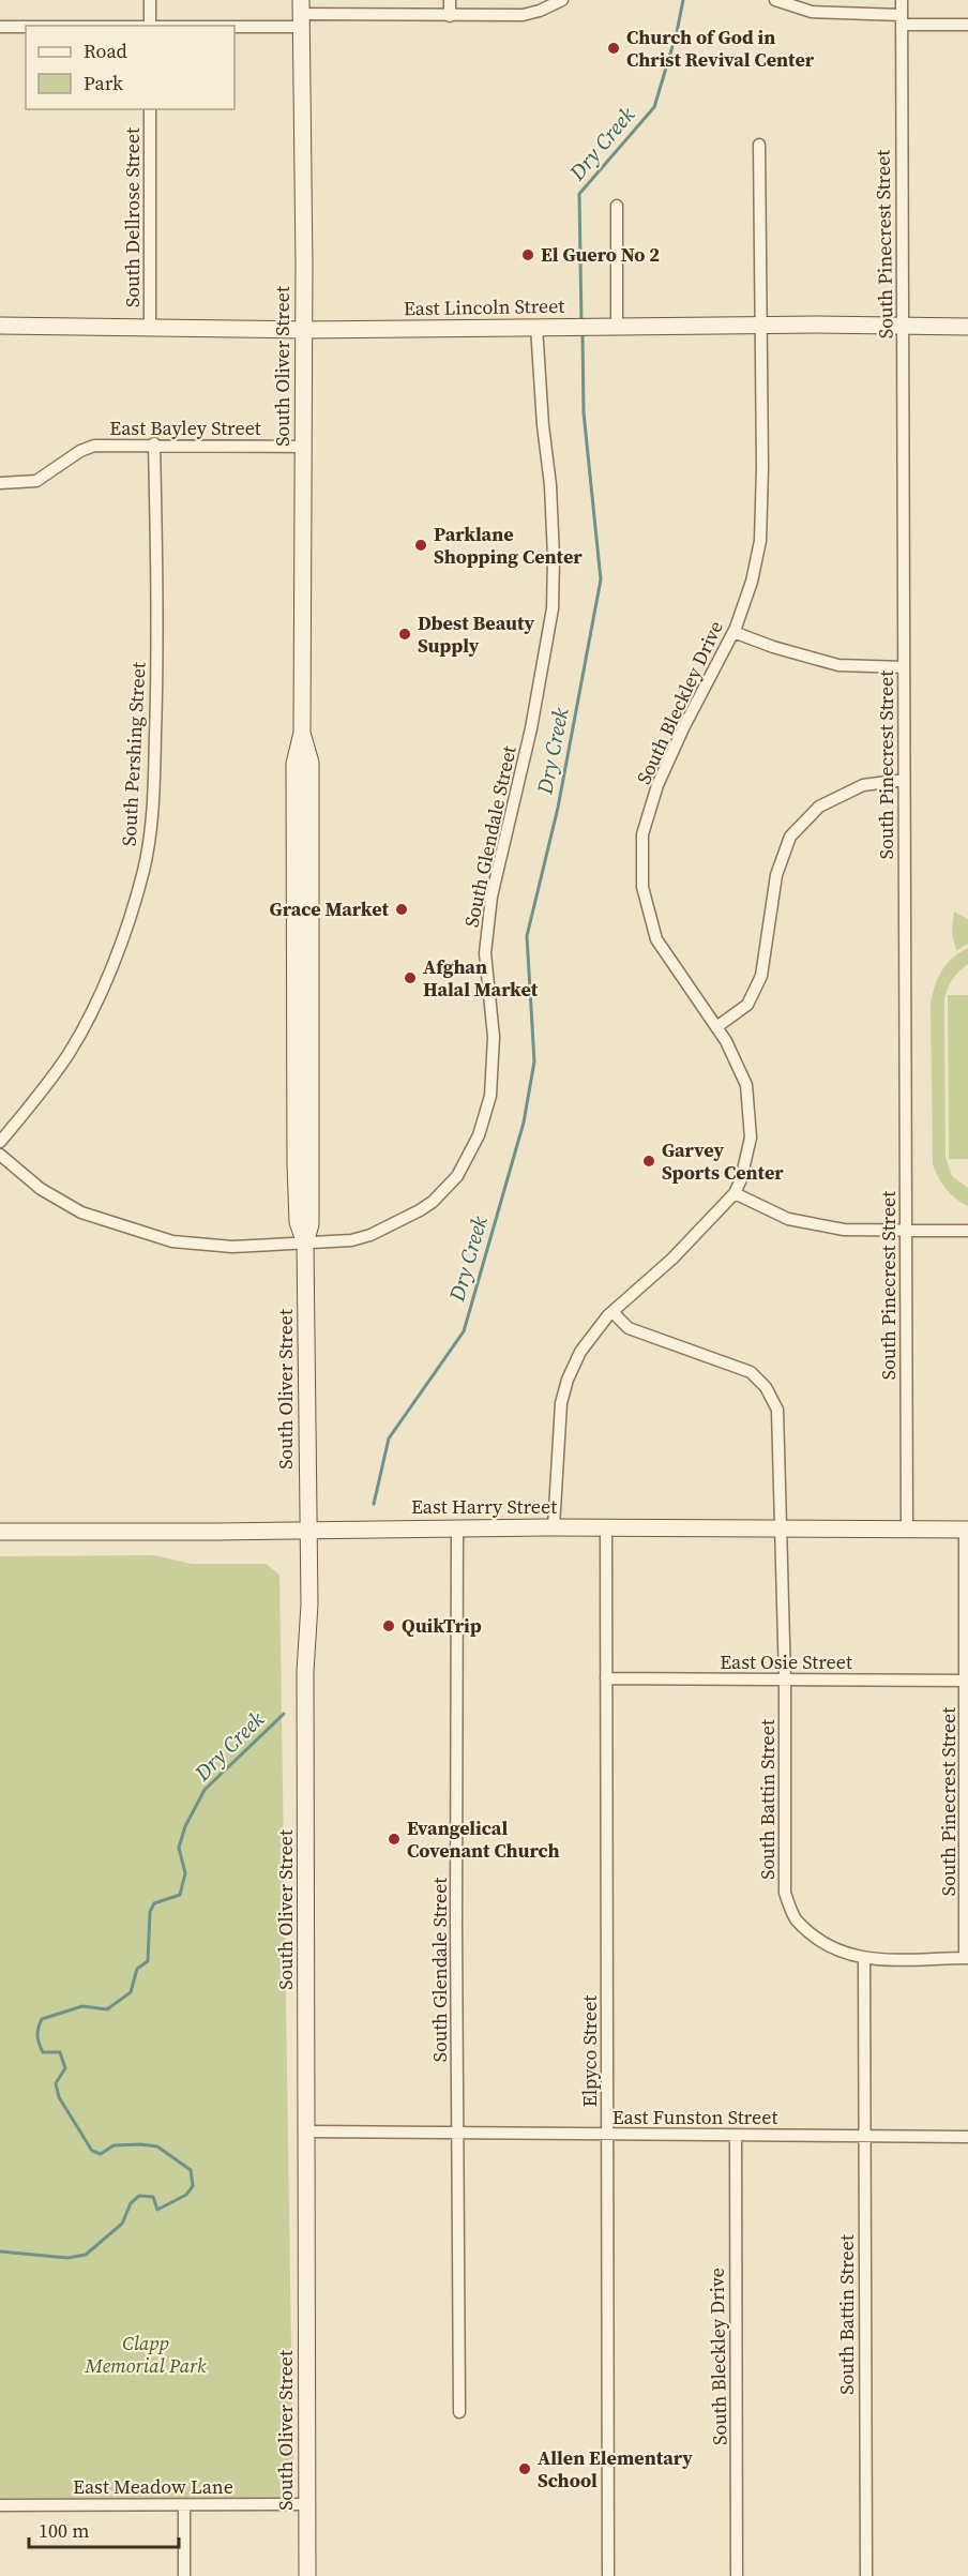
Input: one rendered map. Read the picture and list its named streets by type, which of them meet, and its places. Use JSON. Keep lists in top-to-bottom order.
{
  "streets": {
    "main road": ["East Lincoln Street", "South Oliver Street", "East Harry Street"],
    "street": [
      "South Dellrose Street",
      "South Pinecrest Street",
      "East Bayley Street",
      "South Bleckley Drive",
      "South Pershing Street",
      "South Glendale Street",
      "East Osie Street",
      "South Battin Street",
      "Elpyco Street",
      "East Funston Street",
      "East Meadow Lane"
    ]
  },
  "crossings": [
    ["South Dellrose Street", "East Lincoln Street"],
    ["South Pinecrest Street", "East Lincoln Street"],
    ["South Pinecrest Street", "East Harry Street"],
    ["South Pinecrest Street", "East Osie Street"],
    ["East Lincoln Street", "South Oliver Street"],
    ["East Lincoln Street", "South Bleckley Drive"],
    ["East Lincoln Street", "South Glendale Street"],
    ["South Oliver Street", "East Bayley Street"],
    ["South Oliver Street", "South Glendale Street"],
    ["South Oliver Street", "East Harry Street"],
    ["South Oliver Street", "East Funston Street"],
    ["South Oliver Street", "East Meadow Lane"],
    ["East Bayley Street", "South Pershing Street"],
    ["South Bleckley Drive", "East Harry Street"],
    ["South Bleckley Drive", "South Battin Street"],
    ["South Bleckley Drive", "East Funston Street"],
    ["South Glendale Street", "East Harry Street"],
    ["South Glendale Street", "East Funston Street"],
    ["East Harry Street", "South Battin Street"],
    ["East Harry Street", "Elpyco Street"],
    ["East Osie Street", "South Battin Street"],
    ["East Osie Street", "Elpyco Street"],
    ["South Battin Street", "East Funston Street"],
    ["Elpyco Street", "East Funston Street"]
  ],
  "water": ["Dry Creek"],
  "parks": ["Clapp Memorial Park"],
  "places": [
    "Church of God in Christ Revival Center",
    "El Guero No 2",
    "Parklane Shopping Center",
    "Dbest Beauty Supply",
    "Grace Market",
    "Afghan Halal Market",
    "Garvey Sports Center",
    "QuikTrip",
    "Evangelical Covenant Church",
    "Allen Elementary School"
  ],
  "legend": ["Road", "Park"],
  "scale_bar": "100 m"
}
